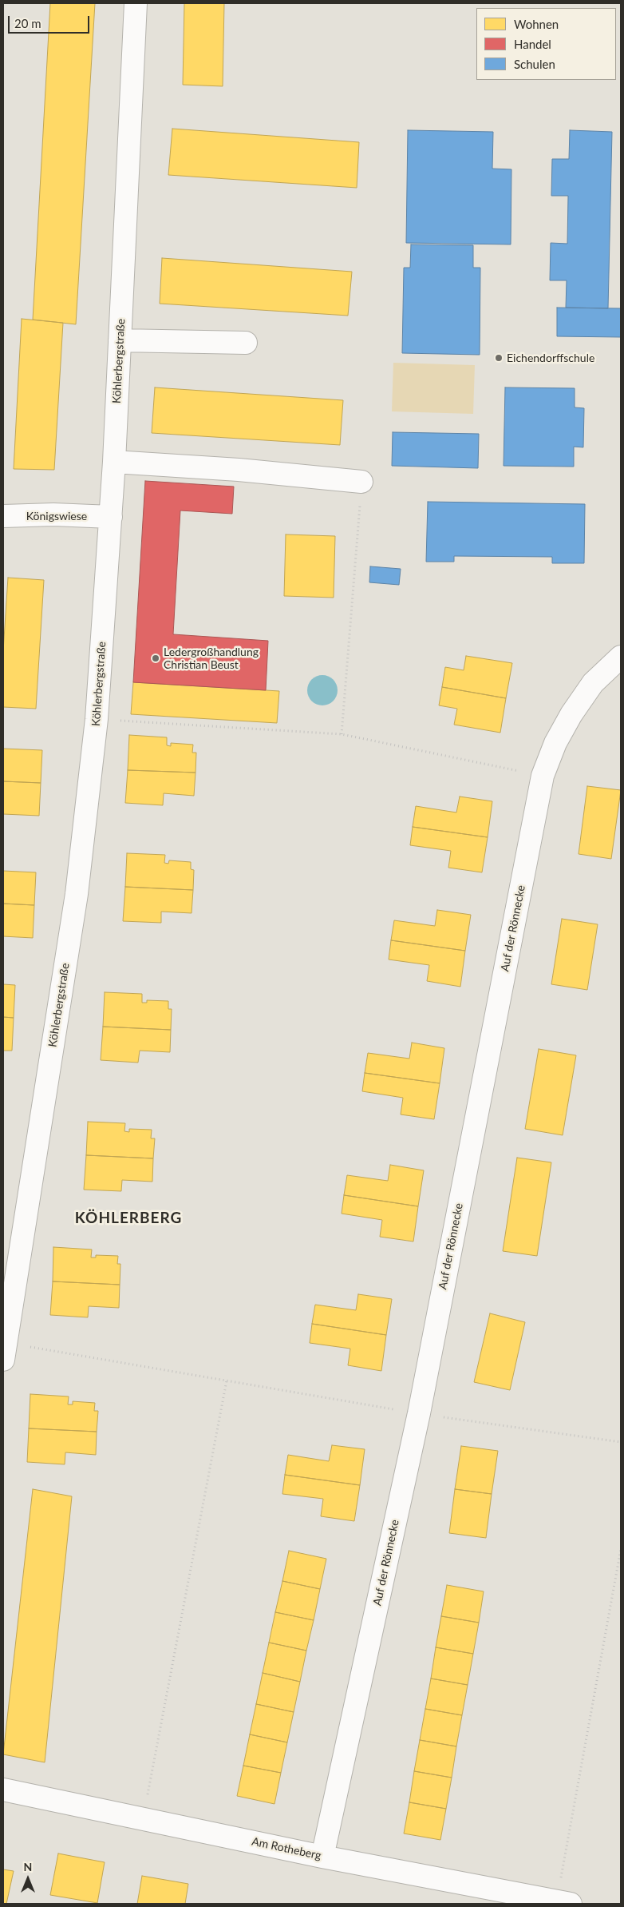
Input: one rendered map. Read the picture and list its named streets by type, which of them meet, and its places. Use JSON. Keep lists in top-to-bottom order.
{
  "streets": {
    "street": [
      "Köhlerbergstraße",
      "Königswiese",
      "Auf der Rönnecke",
      "Am Rotheberg"
    ]
  },
  "crossings": [
    ["Köhlerbergstraße", "Königswiese"],
    ["Auf der Rönnecke", "Am Rotheberg"]
  ],
  "districts": ["KÖHLERBERG"],
  "places": ["Eichendorffschule", "Ledergroßhandlung Christian Beust"],
  "legend": ["Wohnen", "Handel", "Schulen"],
  "scale_bar": "20 m",
  "north": "top"
}
